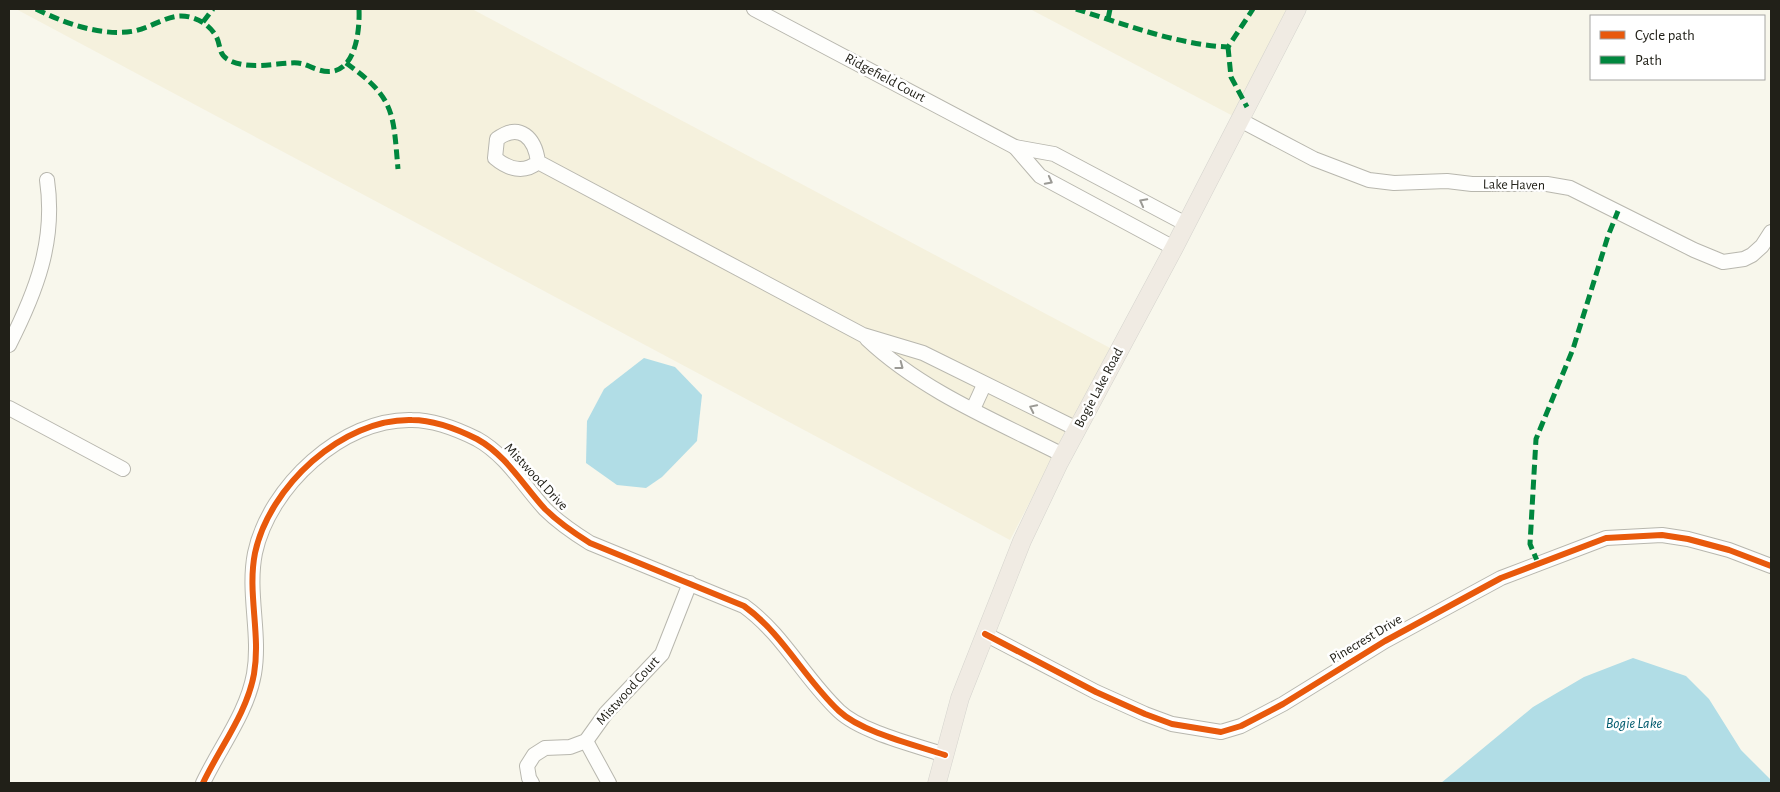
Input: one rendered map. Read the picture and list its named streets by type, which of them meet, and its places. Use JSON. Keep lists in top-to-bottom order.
{
  "streets": {
    "main road": ["Bogie Lake Road"],
    "street": [
      "Ridgefield Court",
      "Lake Haven",
      "Mistwood Drive",
      "Pinecrest Drive",
      "Mistwood Court"
    ]
  },
  "crossings": [
    ["Ridgefield Court", "Bogie Lake Road"],
    ["Lake Haven", "Bogie Lake Road"],
    ["Bogie Lake Road", "Mistwood Drive"],
    ["Bogie Lake Road", "Pinecrest Drive"],
    ["Mistwood Drive", "Mistwood Court"]
  ],
  "water": ["Bogie Lake"],
  "legend": ["Cycle path", "Path"]
}
